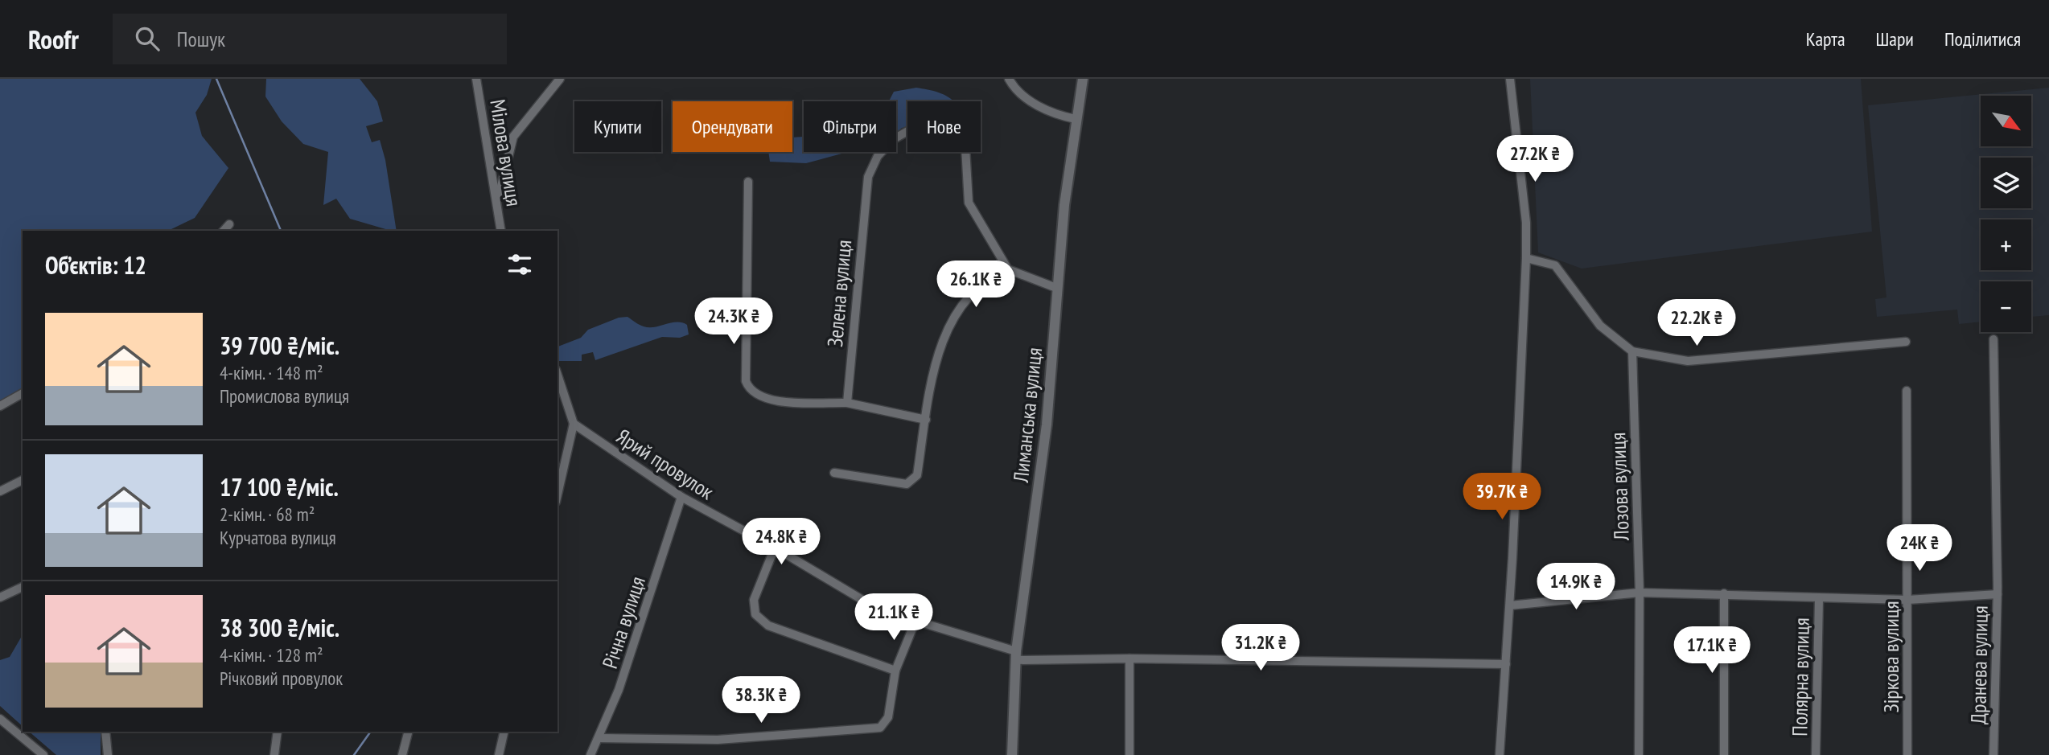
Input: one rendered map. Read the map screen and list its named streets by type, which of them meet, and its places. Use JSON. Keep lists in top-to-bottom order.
{
  "streets": {
    "street": [
      "Мілова вулиця",
      "Зелена вулиця",
      "Лиманська вулиця",
      "Ярий провулок",
      "Лозова вулиця",
      "Річна вулиця",
      "Зіркова вулиця",
      "Дранева вулиця",
      "Полярна вулиця"
    ]
  },
  "crossings": [
    ["Лиманська вулиця", "Ярий провулок"],
    ["Ярий провулок", "Річна вулиця"]
  ],
  "north": "bottom right",
  "page": {
    "header": "Roofr",
    "search": "Пошук",
    "nav": ["Карта", "Шари", "Поділитися"],
    "map_buttons": ["+", "−"],
    "chip": [
      "Купити",
      "Орендувати",
      "Фільтри",
      "Нове"
    ],
    "price": [
      "27.2K ₴",
      "26.1K ₴",
      "24.3K ₴",
      "22.2K ₴",
      "39.7K ₴",
      "24.8K ₴",
      "24K ₴",
      "14.9K ₴",
      "21.1K ₴",
      "31.2K ₴",
      "17.1K ₴",
      "38.3K ₴"
    ],
    "heading": "Об’єктів: 12",
    "list": [
      {
        "name": "39 700 ₴/міс.",
        "note": "4-кімн. · 148 m² · Промислова вулиця"
      },
      {
        "name": "17 100 ₴/міс.",
        "note": "2-кімн. · 68 m² · Курчатова вулиця"
      },
      {
        "name": "38 300 ₴/міс.",
        "note": "4-кімн. · 128 m² · Річковий провулок"
      }
    ]
  }
}
